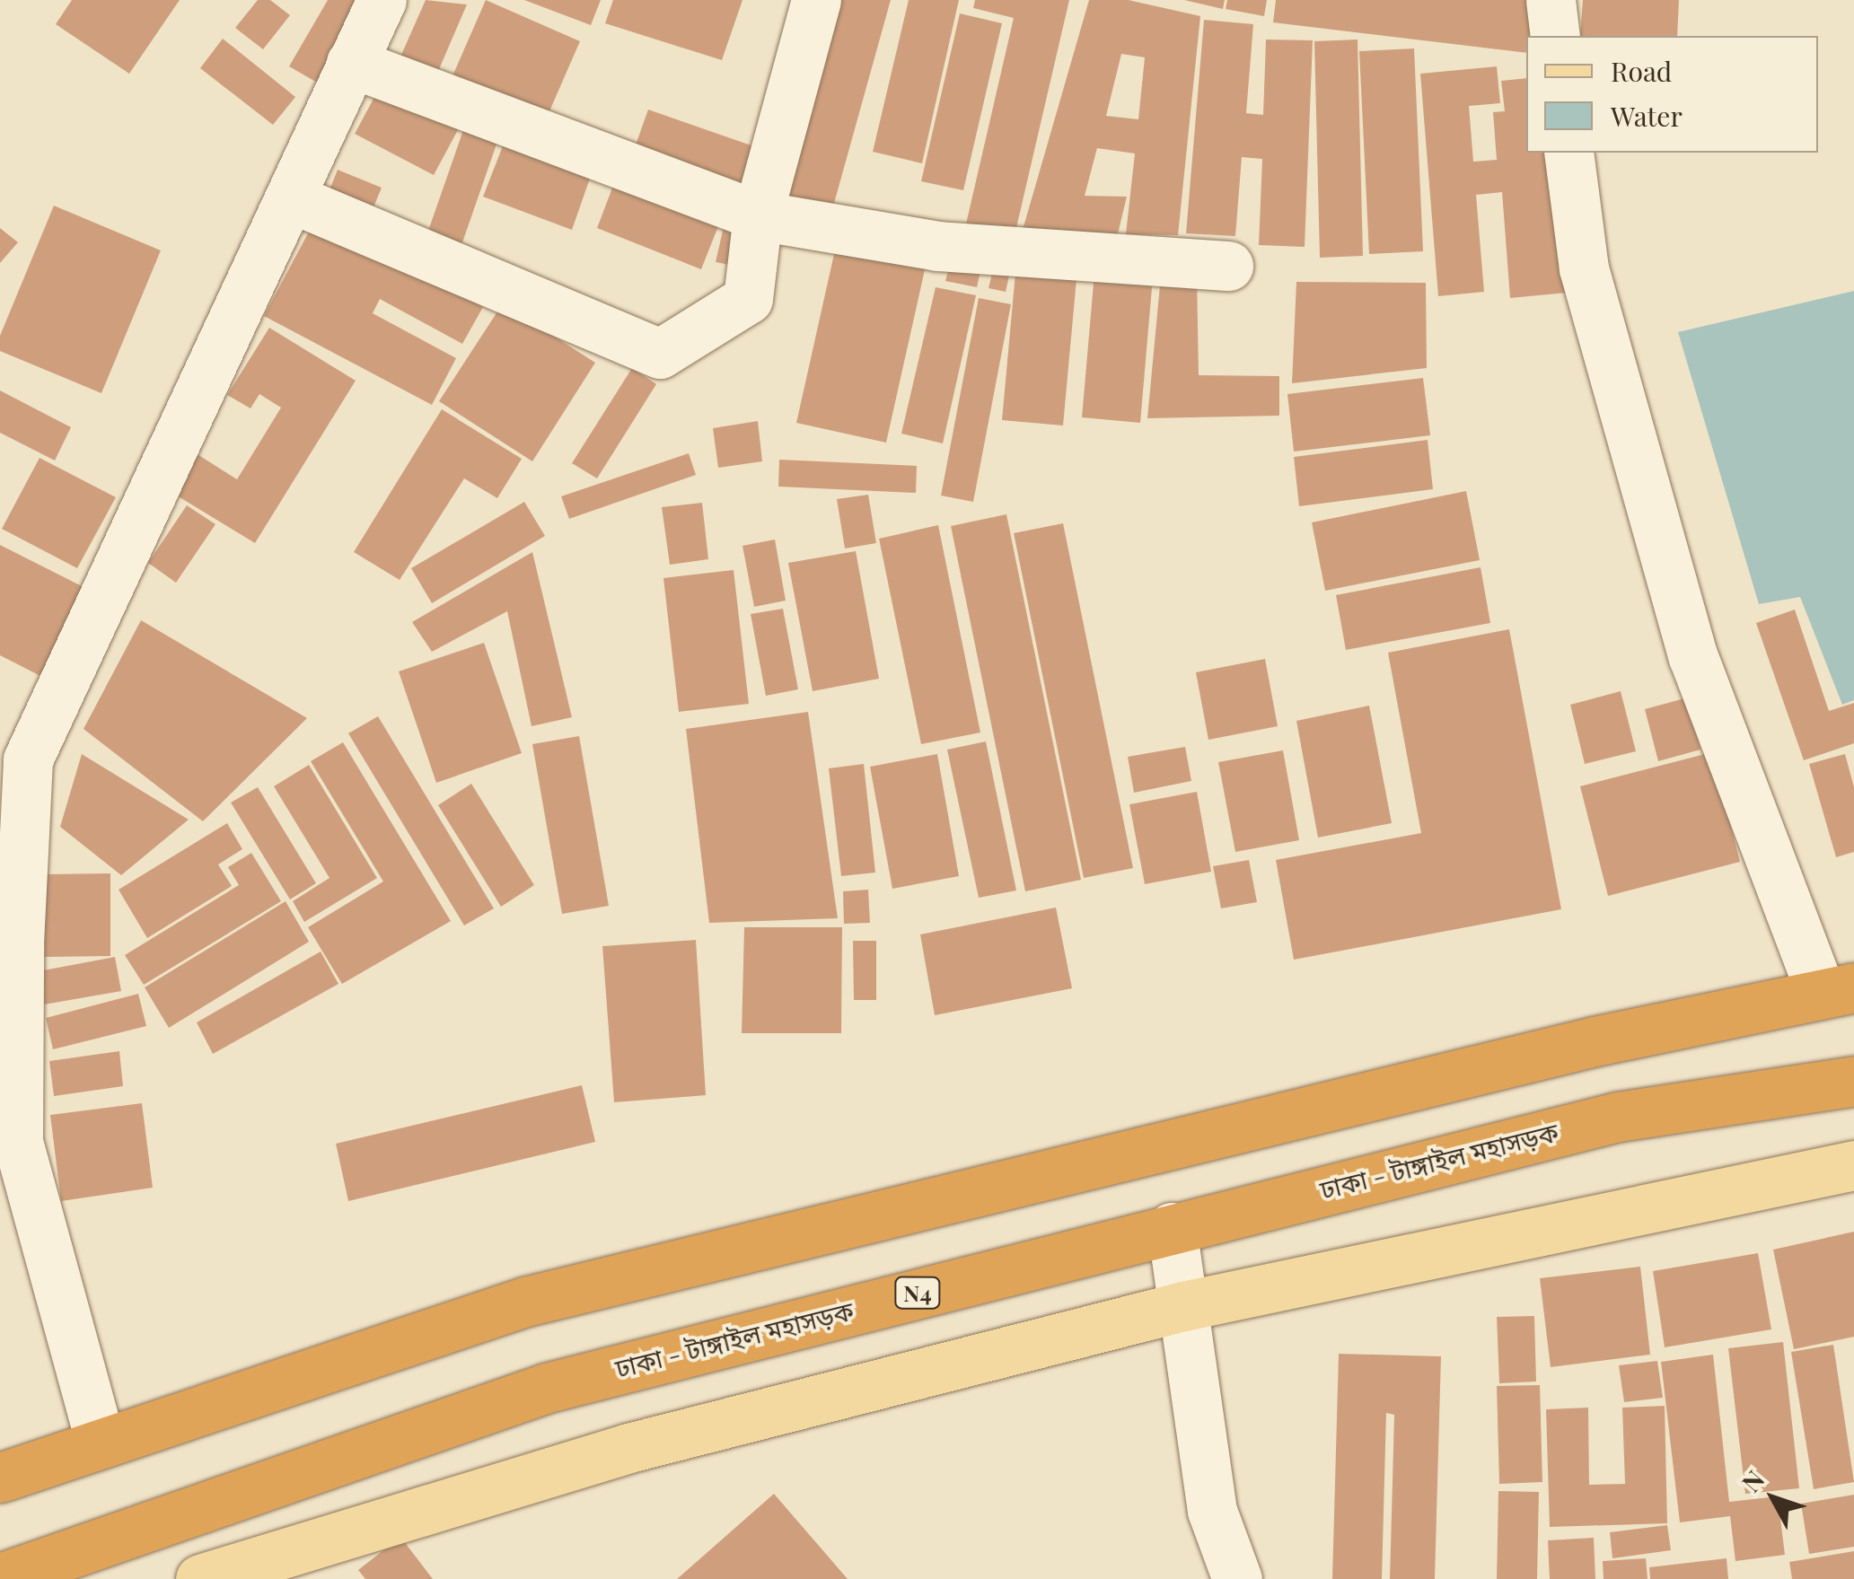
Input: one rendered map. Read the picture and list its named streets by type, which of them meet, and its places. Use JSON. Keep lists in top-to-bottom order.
{
  "streets": {
    "highway": ["ঢাকা - টাঙ্গাইল মহাসড়ক", "N4"]
  },
  "legend": ["Road", "Water"],
  "north": "top left"
}
